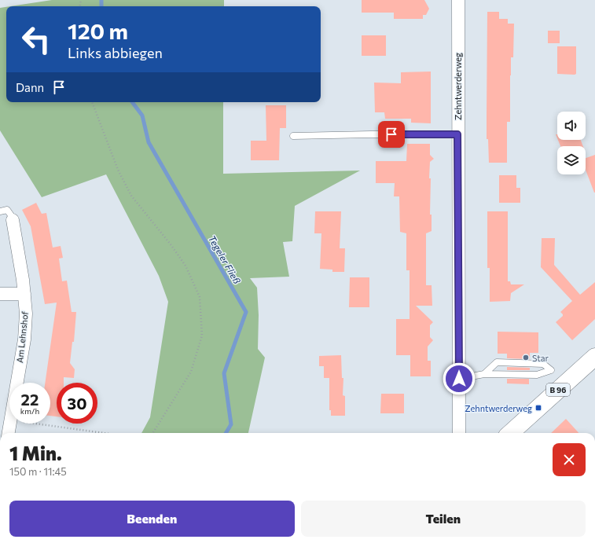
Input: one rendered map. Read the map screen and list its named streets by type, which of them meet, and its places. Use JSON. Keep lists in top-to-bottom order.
{
  "streets": {
    "main road": ["B 96"],
    "street": ["Zehntwerderweg", "Am Lehnshof"]
  },
  "water": ["Tegeler Fließ"],
  "places": {
    "other": ["Star"],
    "transit": ["Zehntwerderweg"]
  },
  "page": {
    "turn": ["120 m", "Links abbiegen"],
    "then": "Dann",
    "speed": "22 km/h",
    "limit": "30",
    "heading": ["1 Min.", "150 m · 11:45"],
    "buttons": ["Beenden", "Teilen"]
  }
}
